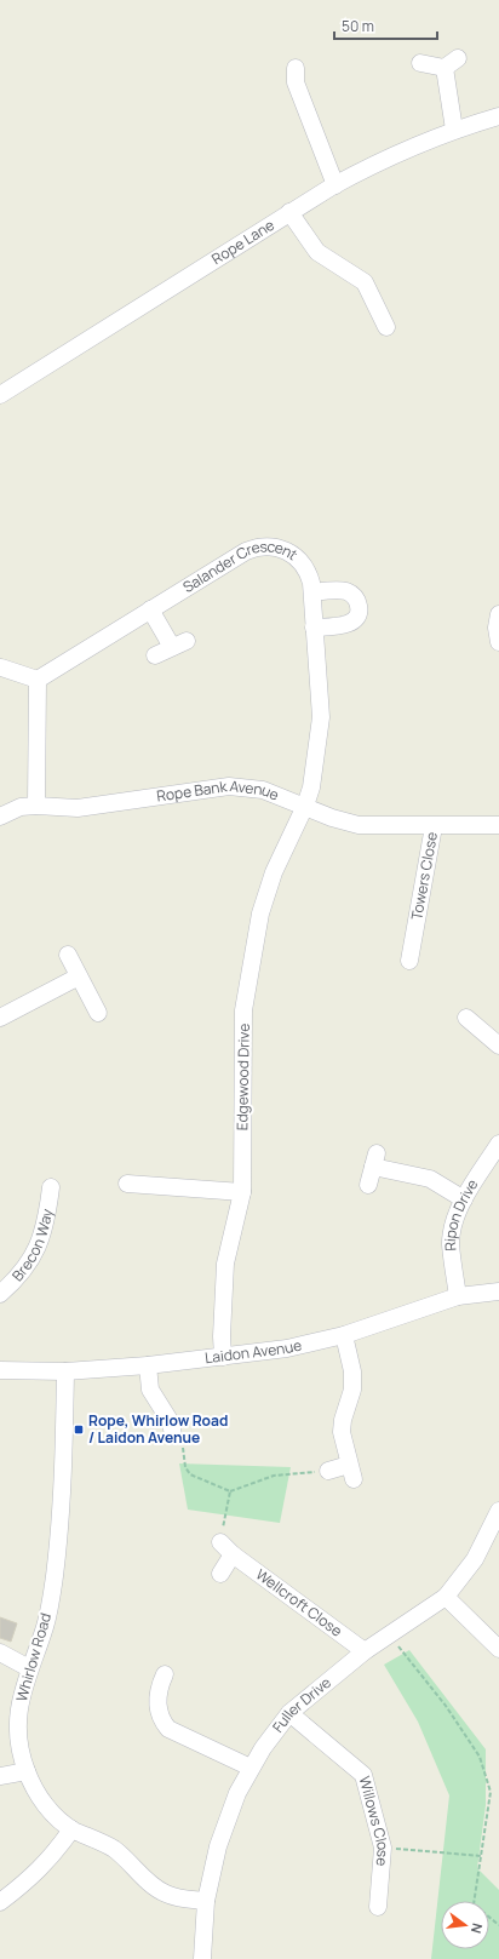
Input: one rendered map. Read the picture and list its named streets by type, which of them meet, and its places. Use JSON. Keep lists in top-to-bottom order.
{
  "streets": {
    "street": [
      "Rope Lane",
      "Salander Crescent",
      "Rope Bank Avenue",
      "Towers Close",
      "Edgewood Drive",
      "Ripon Drive",
      "Brecon Way",
      "Laidon Avenue",
      "Wellcroft Close",
      "Whirlow Road",
      "Fuller Drive",
      "Willows Close"
    ]
  },
  "crossings": [
    ["Salander Crescent", "Rope Bank Avenue"],
    ["Salander Crescent", "Edgewood Drive"],
    ["Rope Bank Avenue", "Towers Close"],
    ["Rope Bank Avenue", "Edgewood Drive"],
    ["Edgewood Drive", "Laidon Avenue"],
    ["Ripon Drive", "Laidon Avenue"],
    ["Laidon Avenue", "Whirlow Road"],
    ["Wellcroft Close", "Fuller Drive"],
    ["Whirlow Road", "Fuller Drive"],
    ["Fuller Drive", "Willows Close"]
  ],
  "places": {
    "transit": ["Rope, Whirlow Road / Laidon Avenue"]
  },
  "scale_bar": "50 m",
  "north": "right"
}
